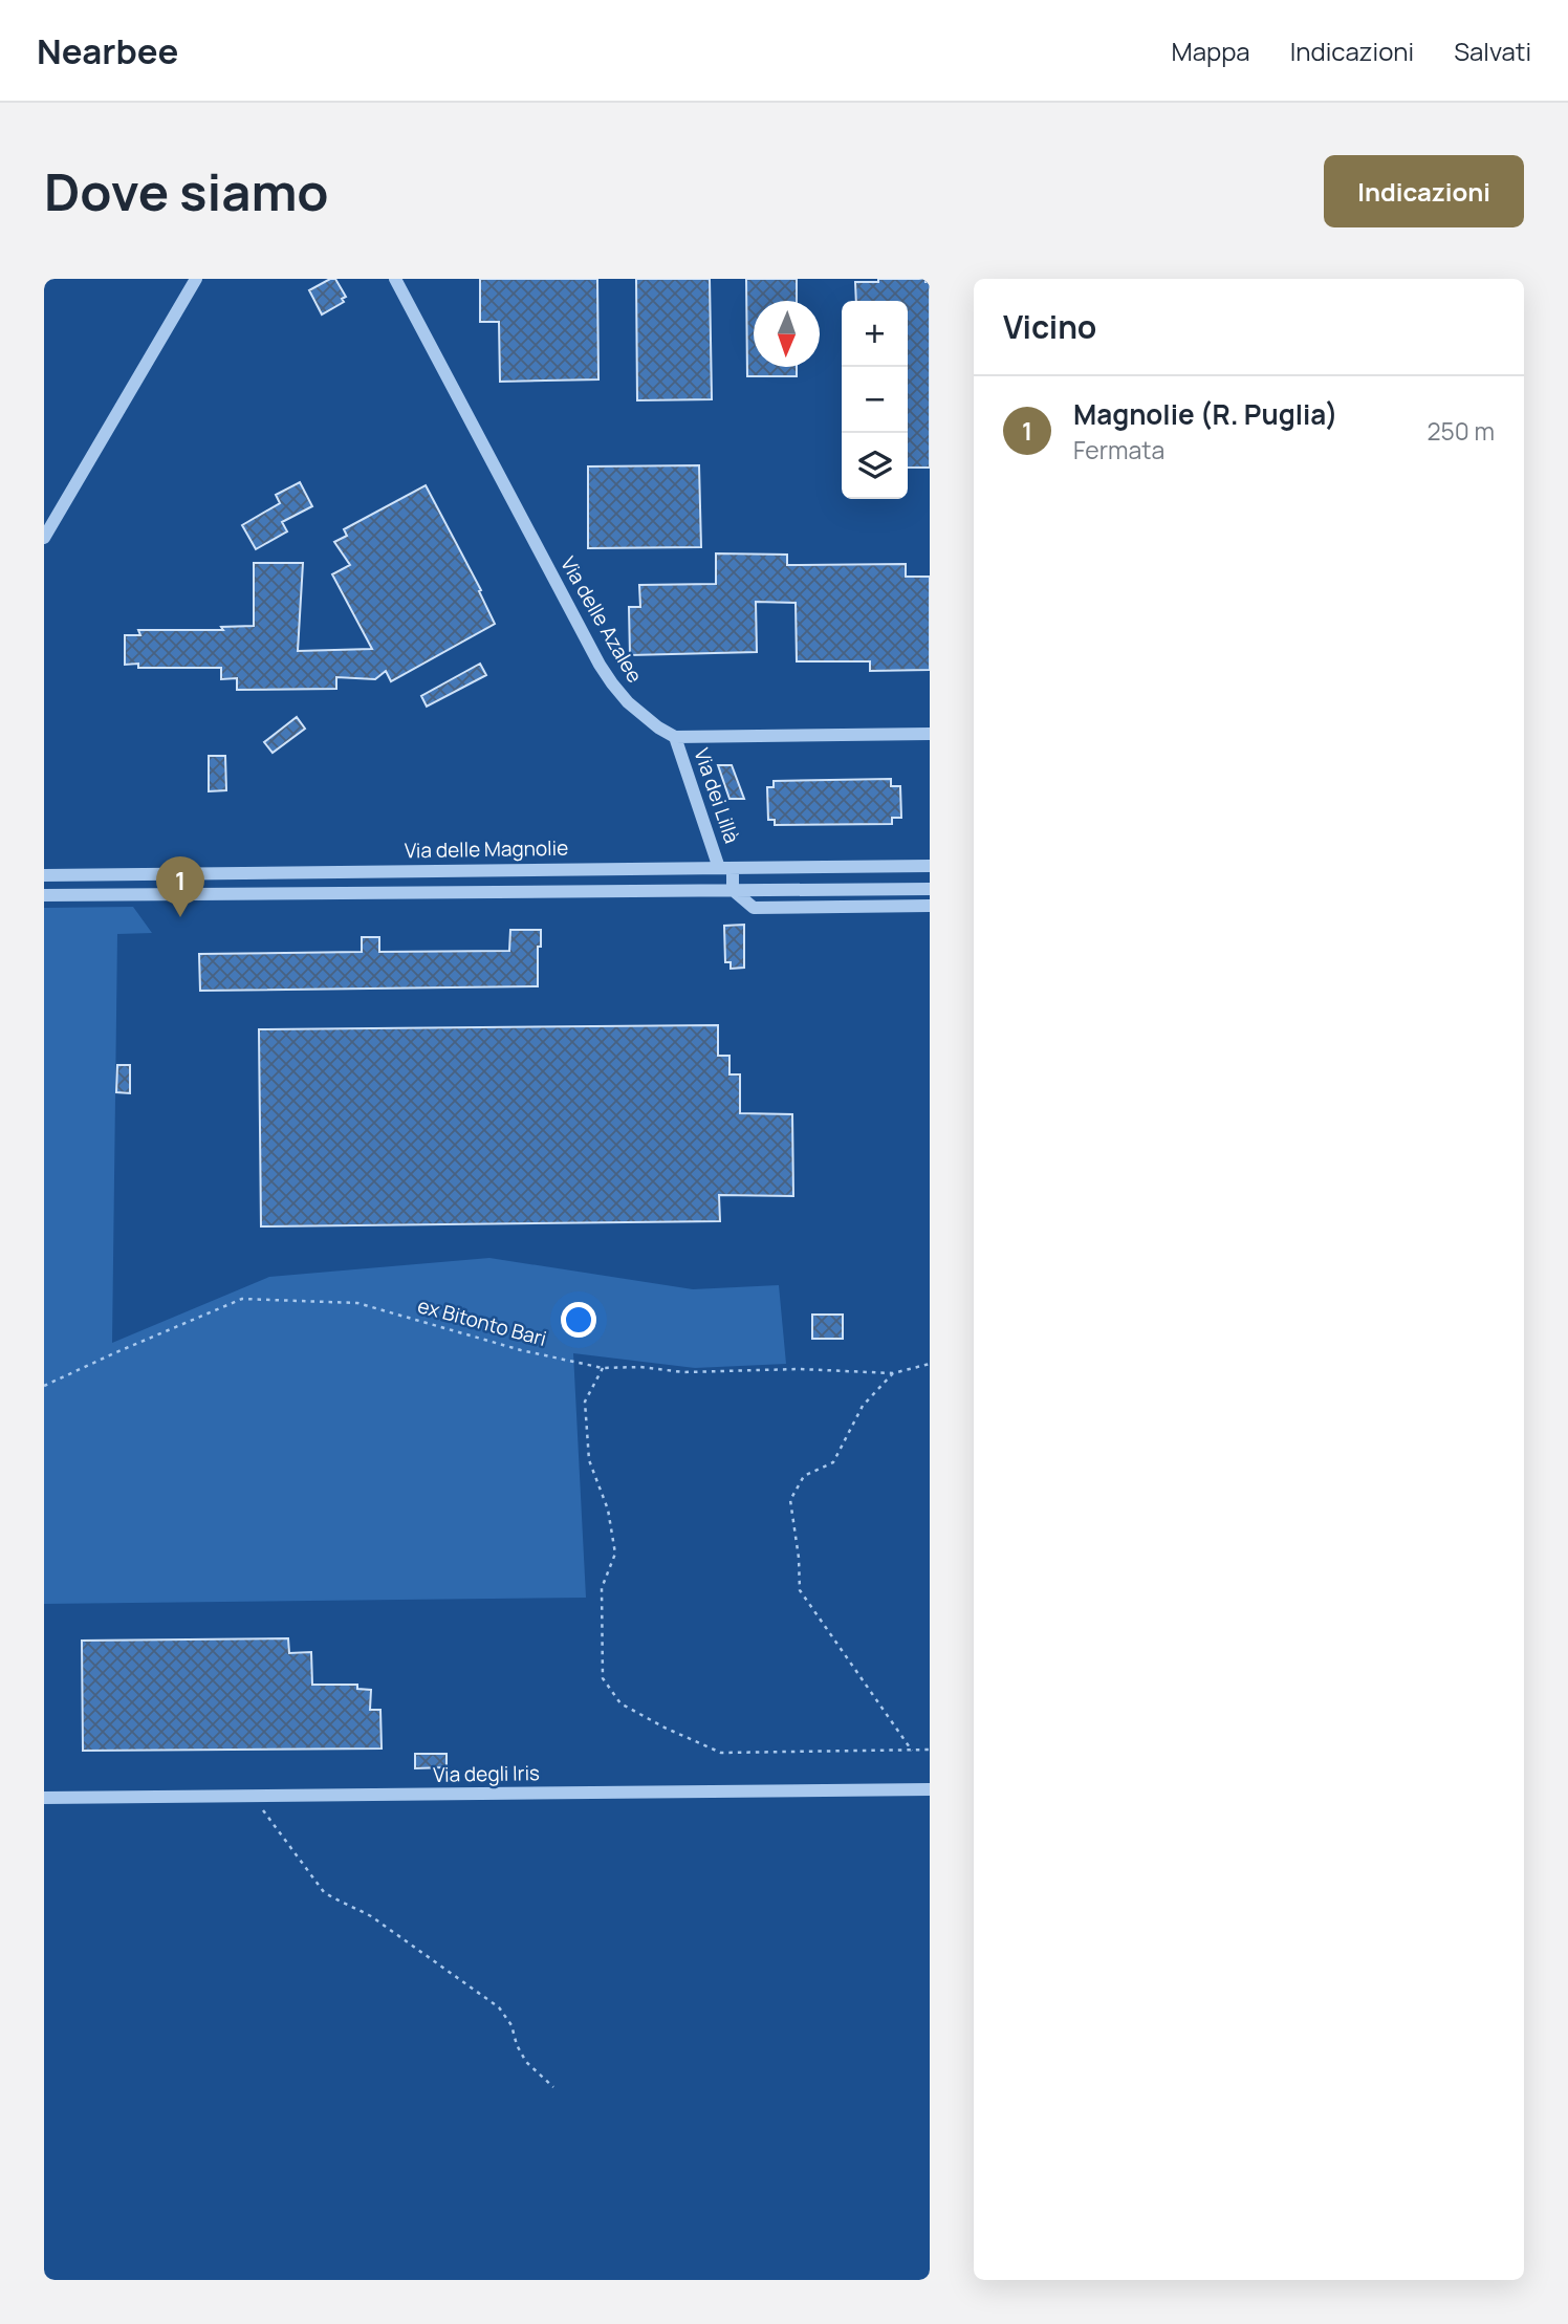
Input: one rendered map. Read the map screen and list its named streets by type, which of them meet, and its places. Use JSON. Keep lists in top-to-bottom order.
{
  "streets": {
    "street": [
      "Via delle Azalee",
      "Via dei Lillà",
      "Via delle Magnolie",
      "Via degli Iris"
    ],
    "path": ["ex Bitonto Bari"]
  },
  "crossings": [
    ["Via delle Azalee", "Via dei Lillà"],
    ["Via dei Lillà", "Via delle Magnolie"]
  ],
  "north": "bottom",
  "page": {
    "header": "Nearbee",
    "nav": ["Mappa", "Indicazioni", "Salvati"],
    "buttons": "Indicazioni",
    "title": "Dove siamo",
    "heading": "Vicino",
    "map_buttons": ["+", "−"],
    "list": [
      {
        "mark": "1",
        "name": "Magnolie (R. Puglia)",
        "note": "Fermata",
        "value": "250 m"
      }
    ],
    "pins": "1"
  }
}
